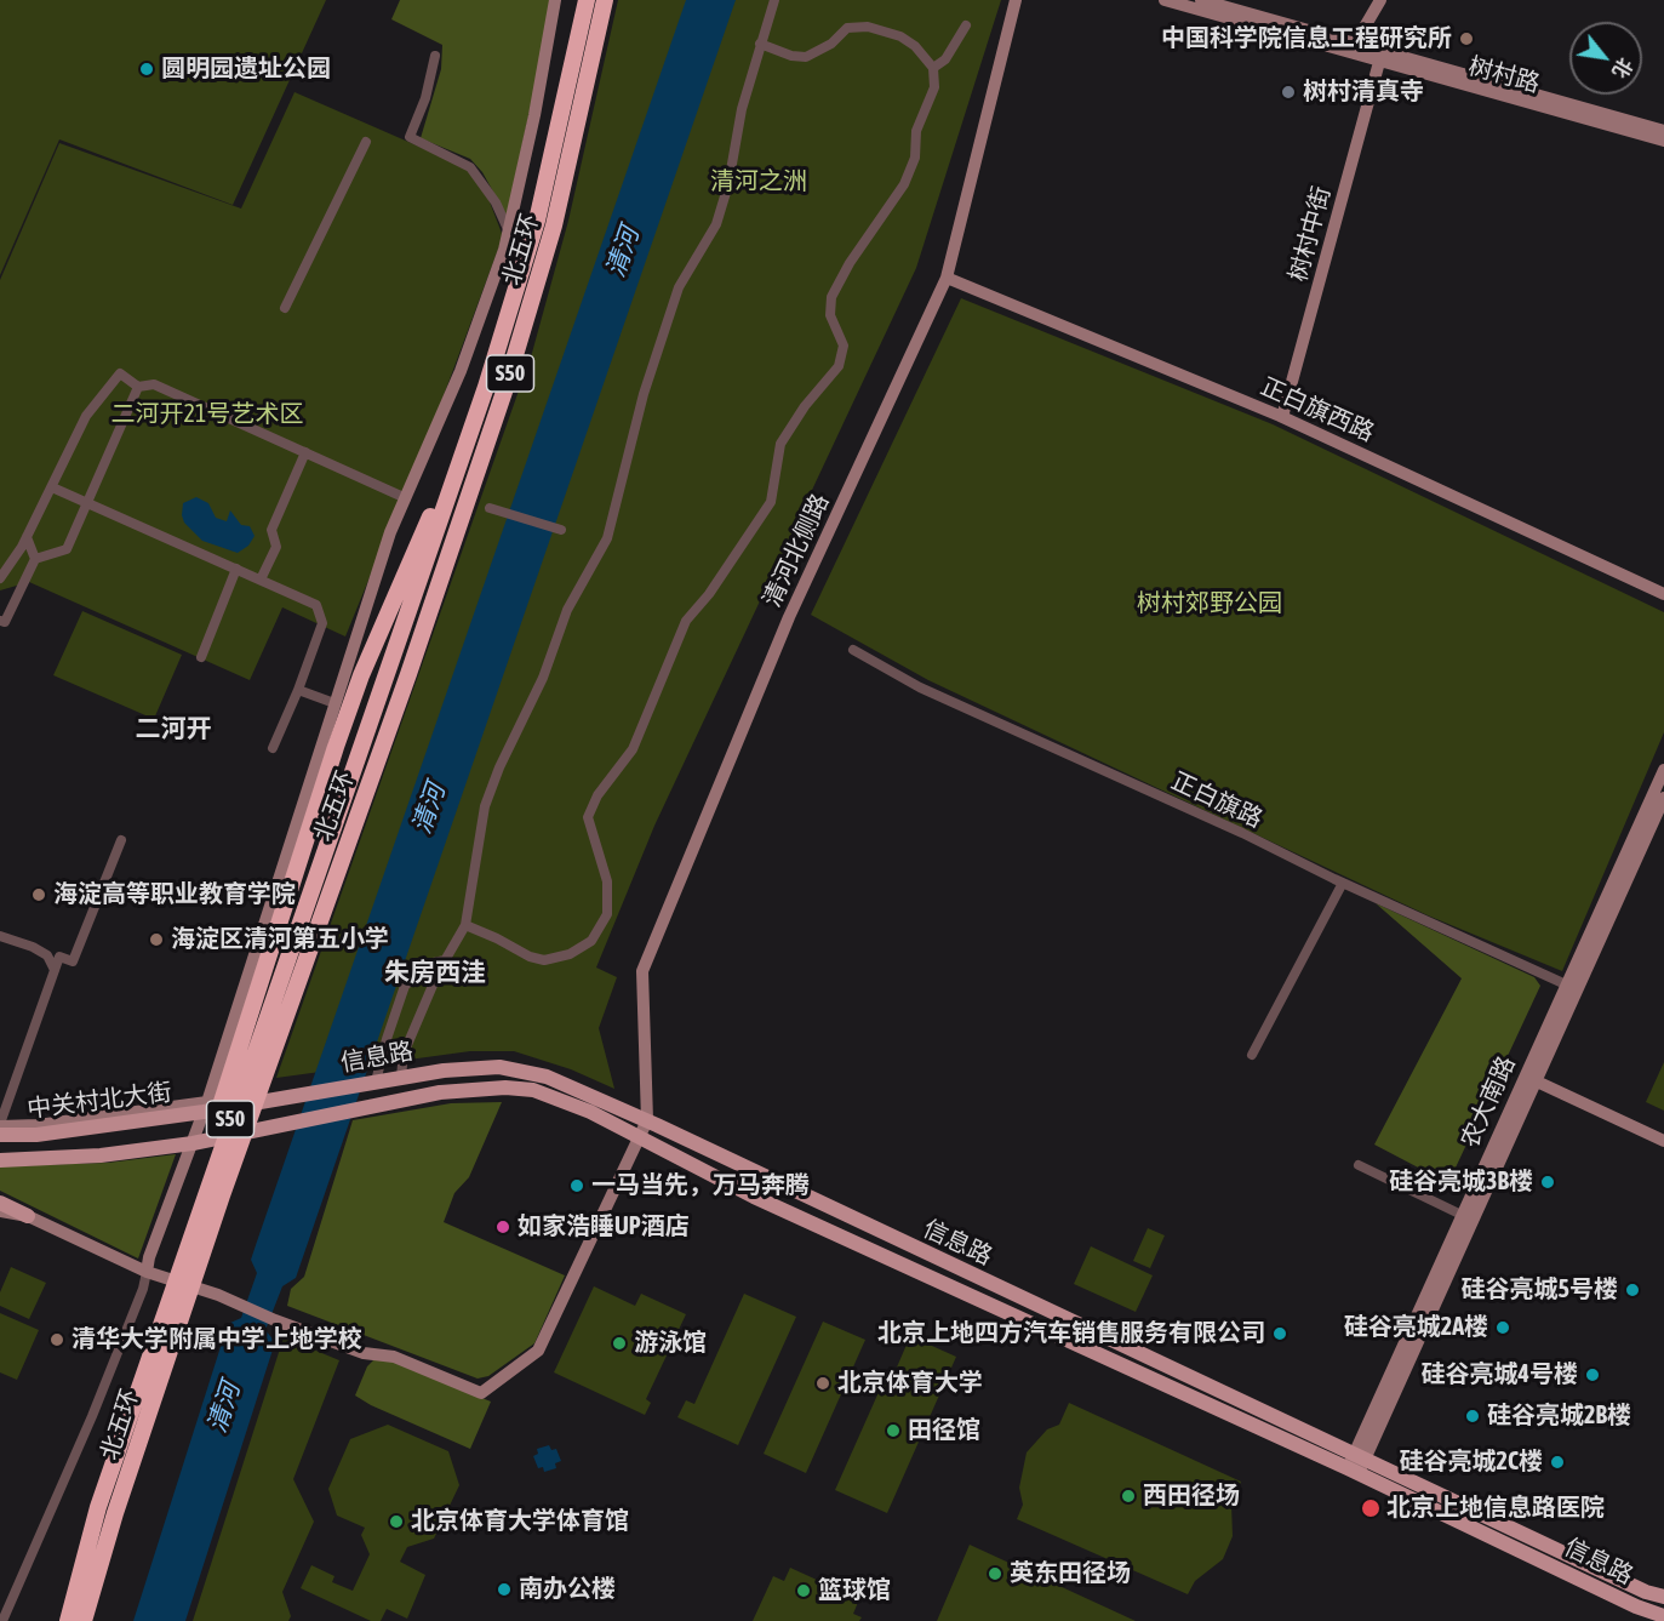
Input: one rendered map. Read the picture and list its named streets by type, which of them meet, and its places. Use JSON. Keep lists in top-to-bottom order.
{
  "streets": {
    "highway": ["北五环", "S50"],
    "main road": ["信息路", "中关村北大街"],
    "street": [
      "树村路",
      "树村中街",
      "正白旗西路",
      "清河北侧路",
      "正白旗路",
      "农大南路"
    ]
  },
  "crossings": [
    ["树村路", "树村中街"],
    ["树村中街", "正白旗西路"],
    ["正白旗西路", "清河北侧路"],
    ["清河北侧路", "信息路"],
    ["正白旗路", "农大南路"],
    ["信息路", "中关村北大街"],
    ["信息路", "农大南路"]
  ],
  "districts": ["二河开", "朱房西洼"],
  "water": ["清河"],
  "parks": ["清河之洲", "二河开21号艺术区", "树村郊野公园"],
  "places": [
    "中国科学院信息工程研究所",
    "圆明园遗址公园",
    "树村清真寺",
    "海淀高等职业教育学院",
    "海淀区清河第五小学",
    "硅谷亮城3B楼",
    "一马当先，万马奔腾",
    "如家浩睡UP酒店",
    "硅谷亮城5号楼",
    "硅谷亮城2A楼",
    "北京上地四方汽车销售服务有限公司",
    "清华大学附属中学上地学校",
    "游泳馆",
    "硅谷亮城4号楼",
    "北京体育大学",
    "硅谷亮城2B楼",
    "田径馆",
    "硅谷亮城2C楼",
    "西田径场",
    "北京上地信息路医院",
    "北京体育大学体育馆",
    "英东田径场",
    "南办公楼",
    "篮球馆"
  ],
  "north": "bottom right"
}
